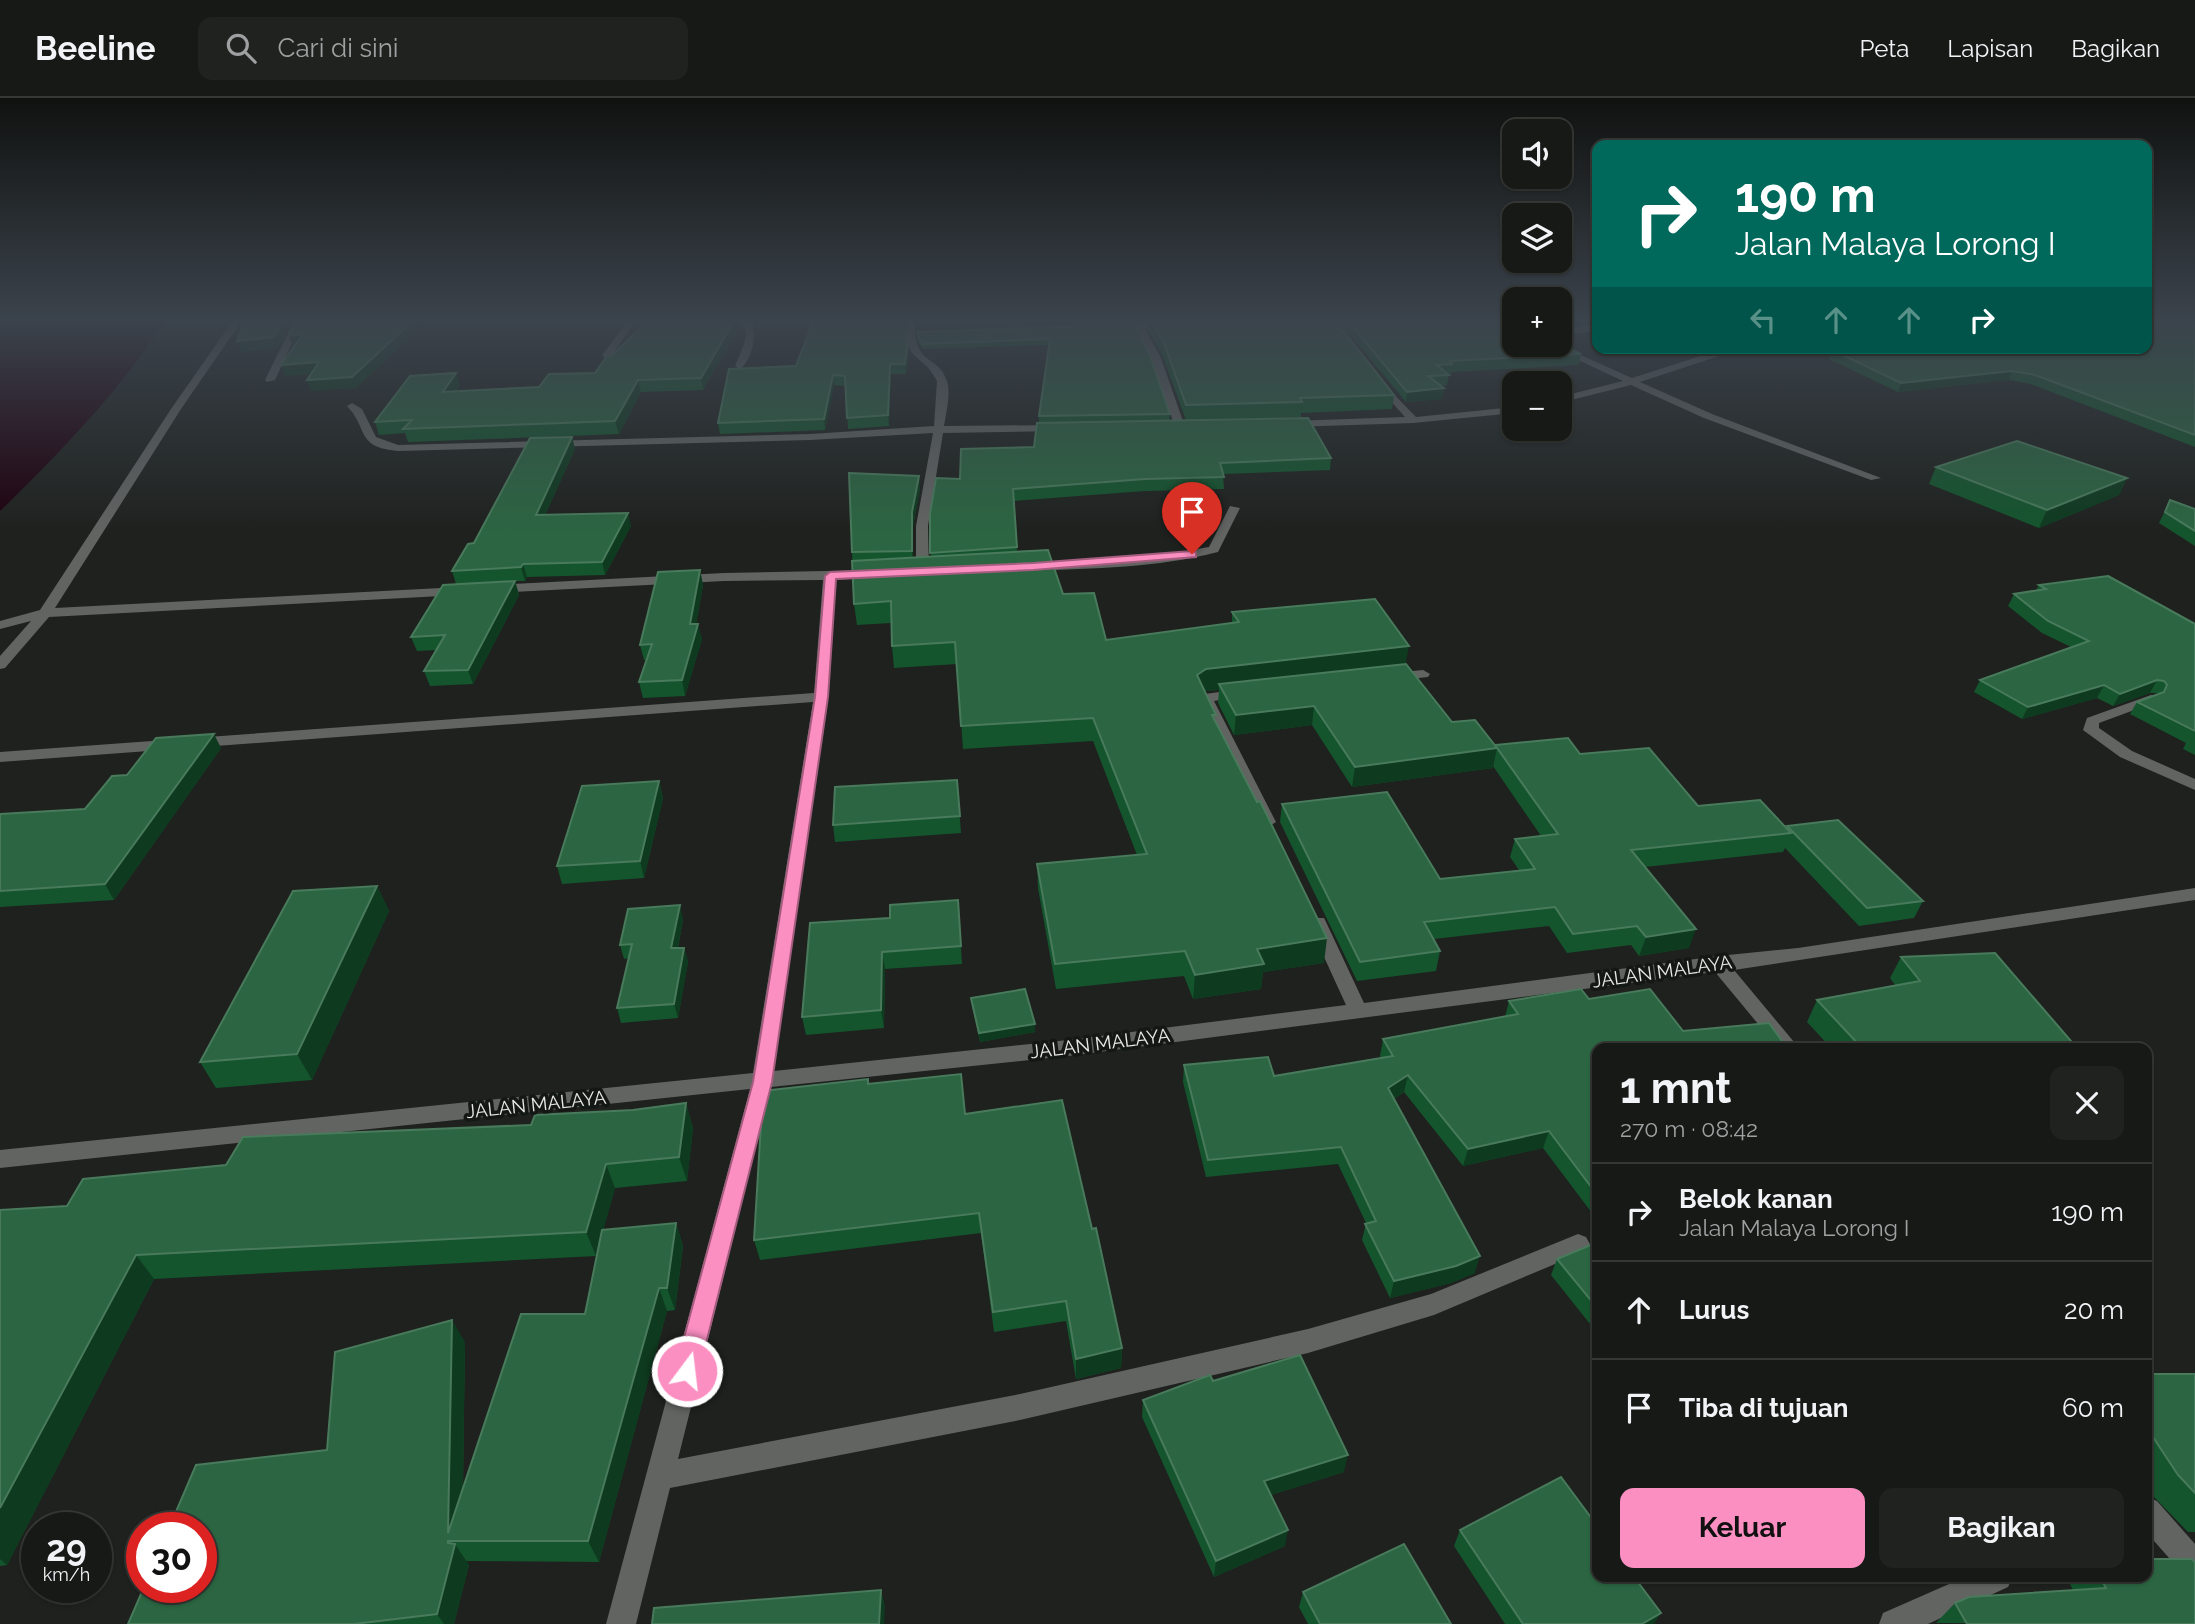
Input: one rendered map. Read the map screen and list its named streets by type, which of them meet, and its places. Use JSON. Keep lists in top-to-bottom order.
{
  "streets": {
    "street": ["JALAN MALAYA"]
  },
  "page": {
    "header": "Beeline",
    "search": "Cari di sini",
    "nav": ["Peta", "Lapisan", "Bagikan"],
    "map_buttons": ["+", "−"],
    "turn": ["190 m", "Jalan Malaya Lorong I"],
    "heading": ["1 mnt", "270 m · 08:42"],
    "list": [
      {
        "name": "Belok kanan",
        "note": "Jalan Malaya Lorong I",
        "value": "190 m"
      },
      {
        "name": "Lurus",
        "value": "20 m"
      },
      {
        "name": "Tiba di tujuan",
        "value": "60 m"
      }
    ],
    "buttons": ["Keluar", "Bagikan"],
    "speed": "29 km/h",
    "limit": "30"
  }
}
